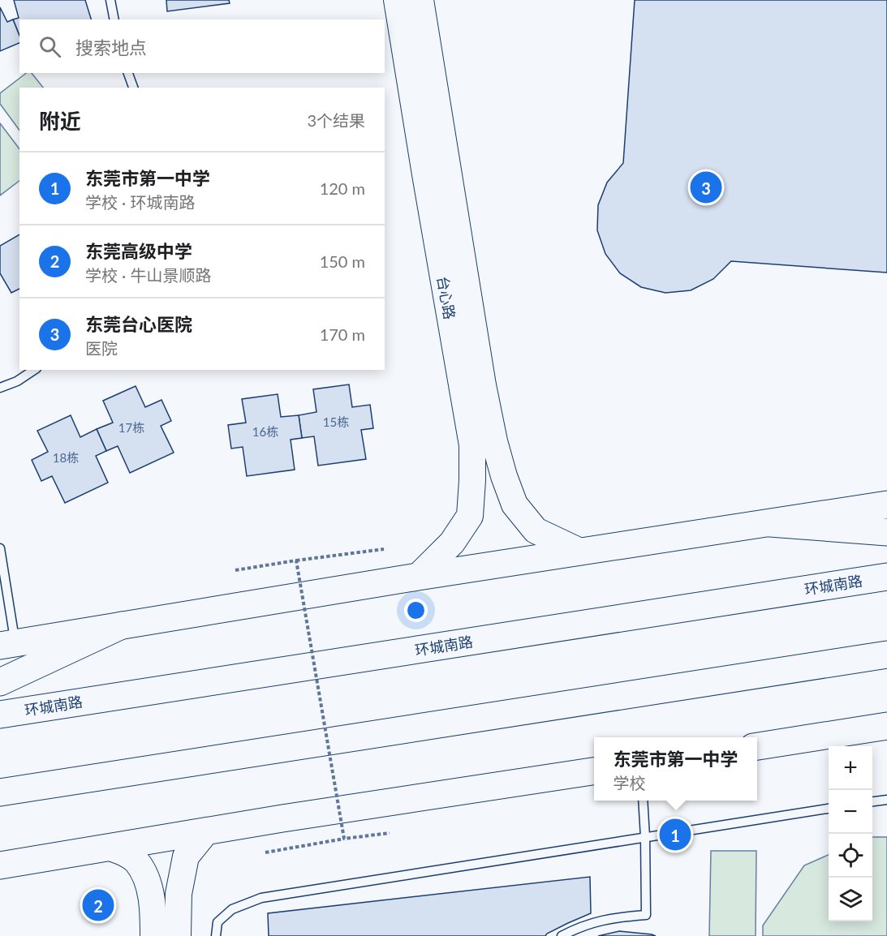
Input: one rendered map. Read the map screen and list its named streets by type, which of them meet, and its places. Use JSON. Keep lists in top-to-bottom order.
{
  "streets": {
    "main road": ["台心路", "环城南路"]
  },
  "house_numbers": [
    "15栋",
    "17栋",
    "16栋",
    "18栋"
  ],
  "page": {
    "search": "搜索地点",
    "heading": ["附近", "3个结果"],
    "list": [
      {
        "mark": "1",
        "name": "东莞市第一中学",
        "note": "学校 · 环城南路",
        "value": "120 m"
      },
      {
        "mark": "2",
        "name": "东莞高级中学",
        "note": "学校 · 牛山景顺路",
        "value": "150 m"
      },
      {
        "mark": "3",
        "name": "东莞台心医院",
        "note": "医院",
        "value": "170 m"
      }
    ],
    "pins": ["3", "1", "2"],
    "popup": ["东莞市第一中学", "学校"],
    "map_buttons": ["+", "−"]
  }
}
